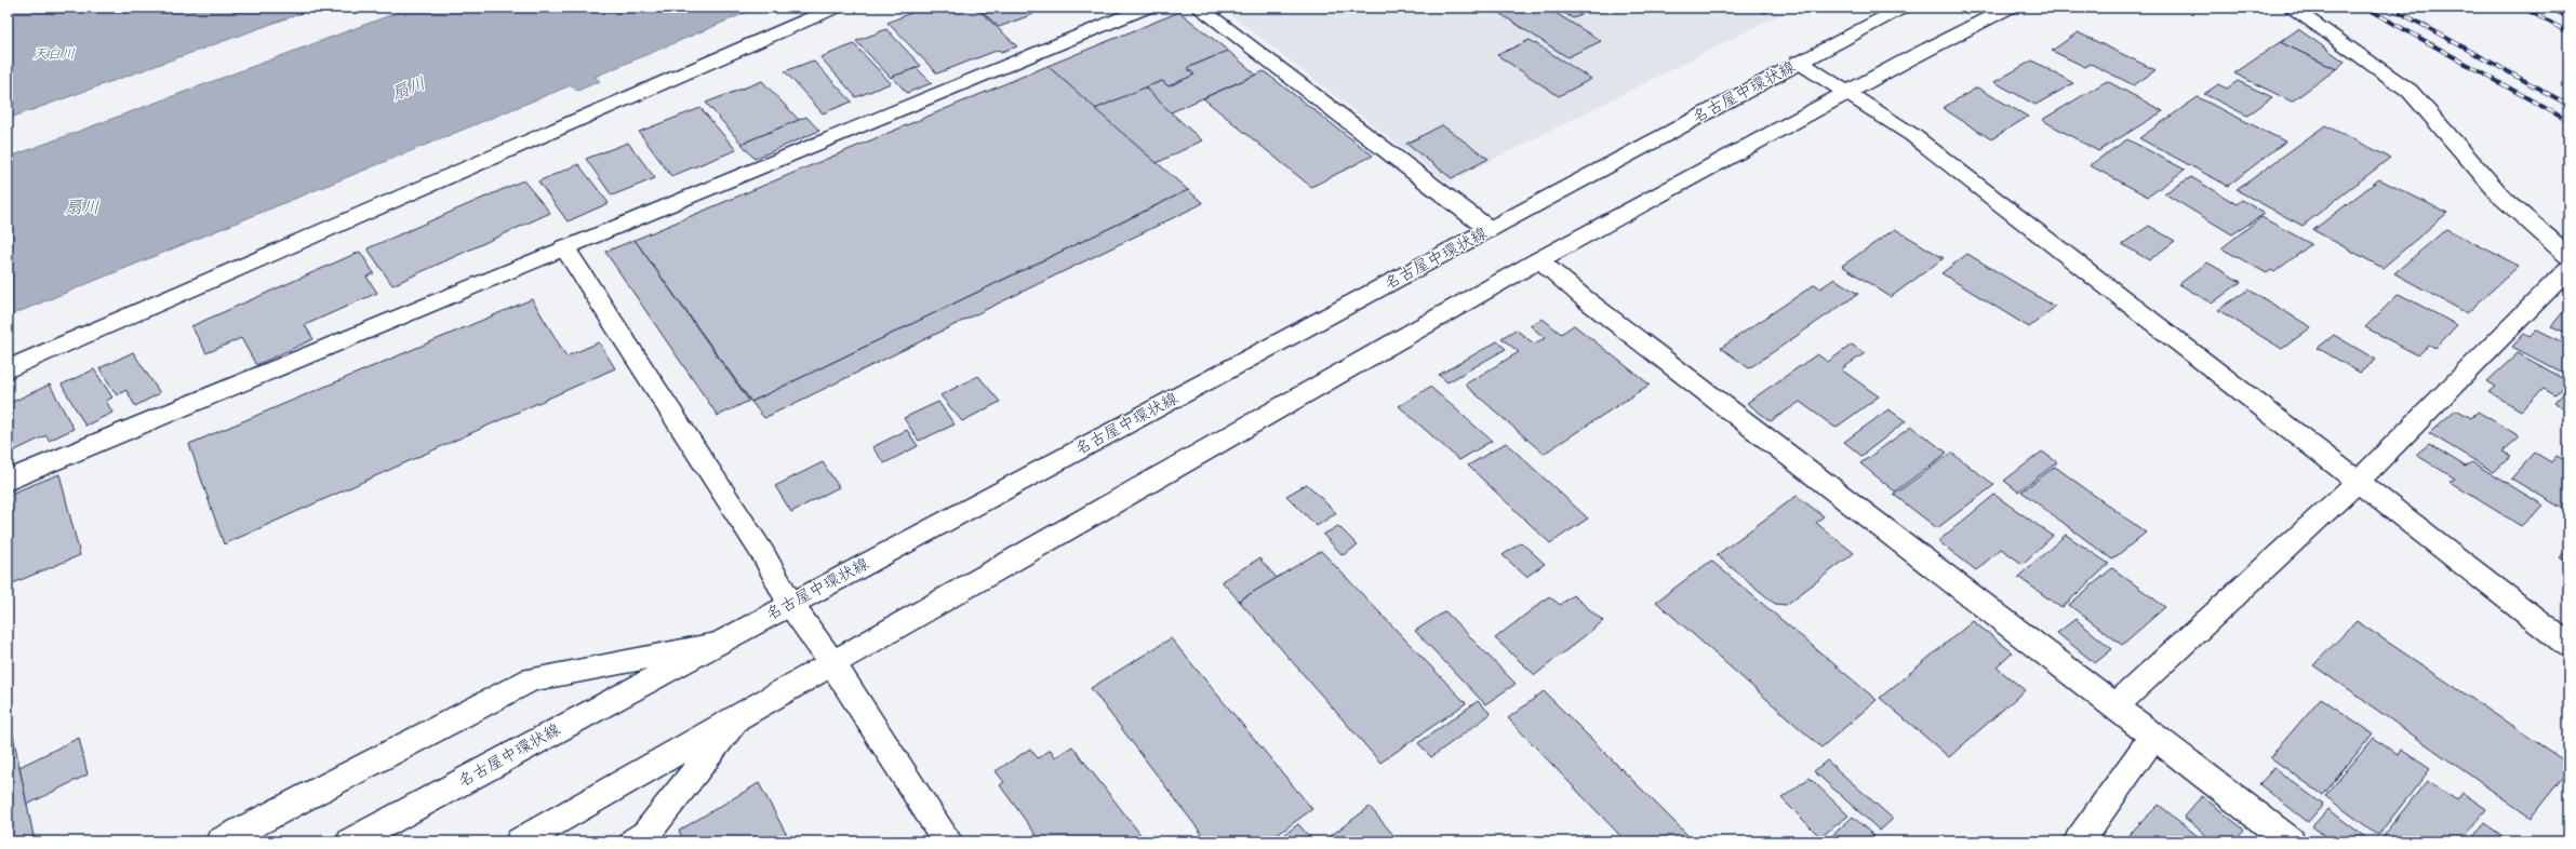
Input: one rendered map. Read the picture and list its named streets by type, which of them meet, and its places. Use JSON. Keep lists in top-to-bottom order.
{
  "streets": {
    "street": ["名古屋中環状線"]
  },
  "water": ["天白川", "扇川"]
}
